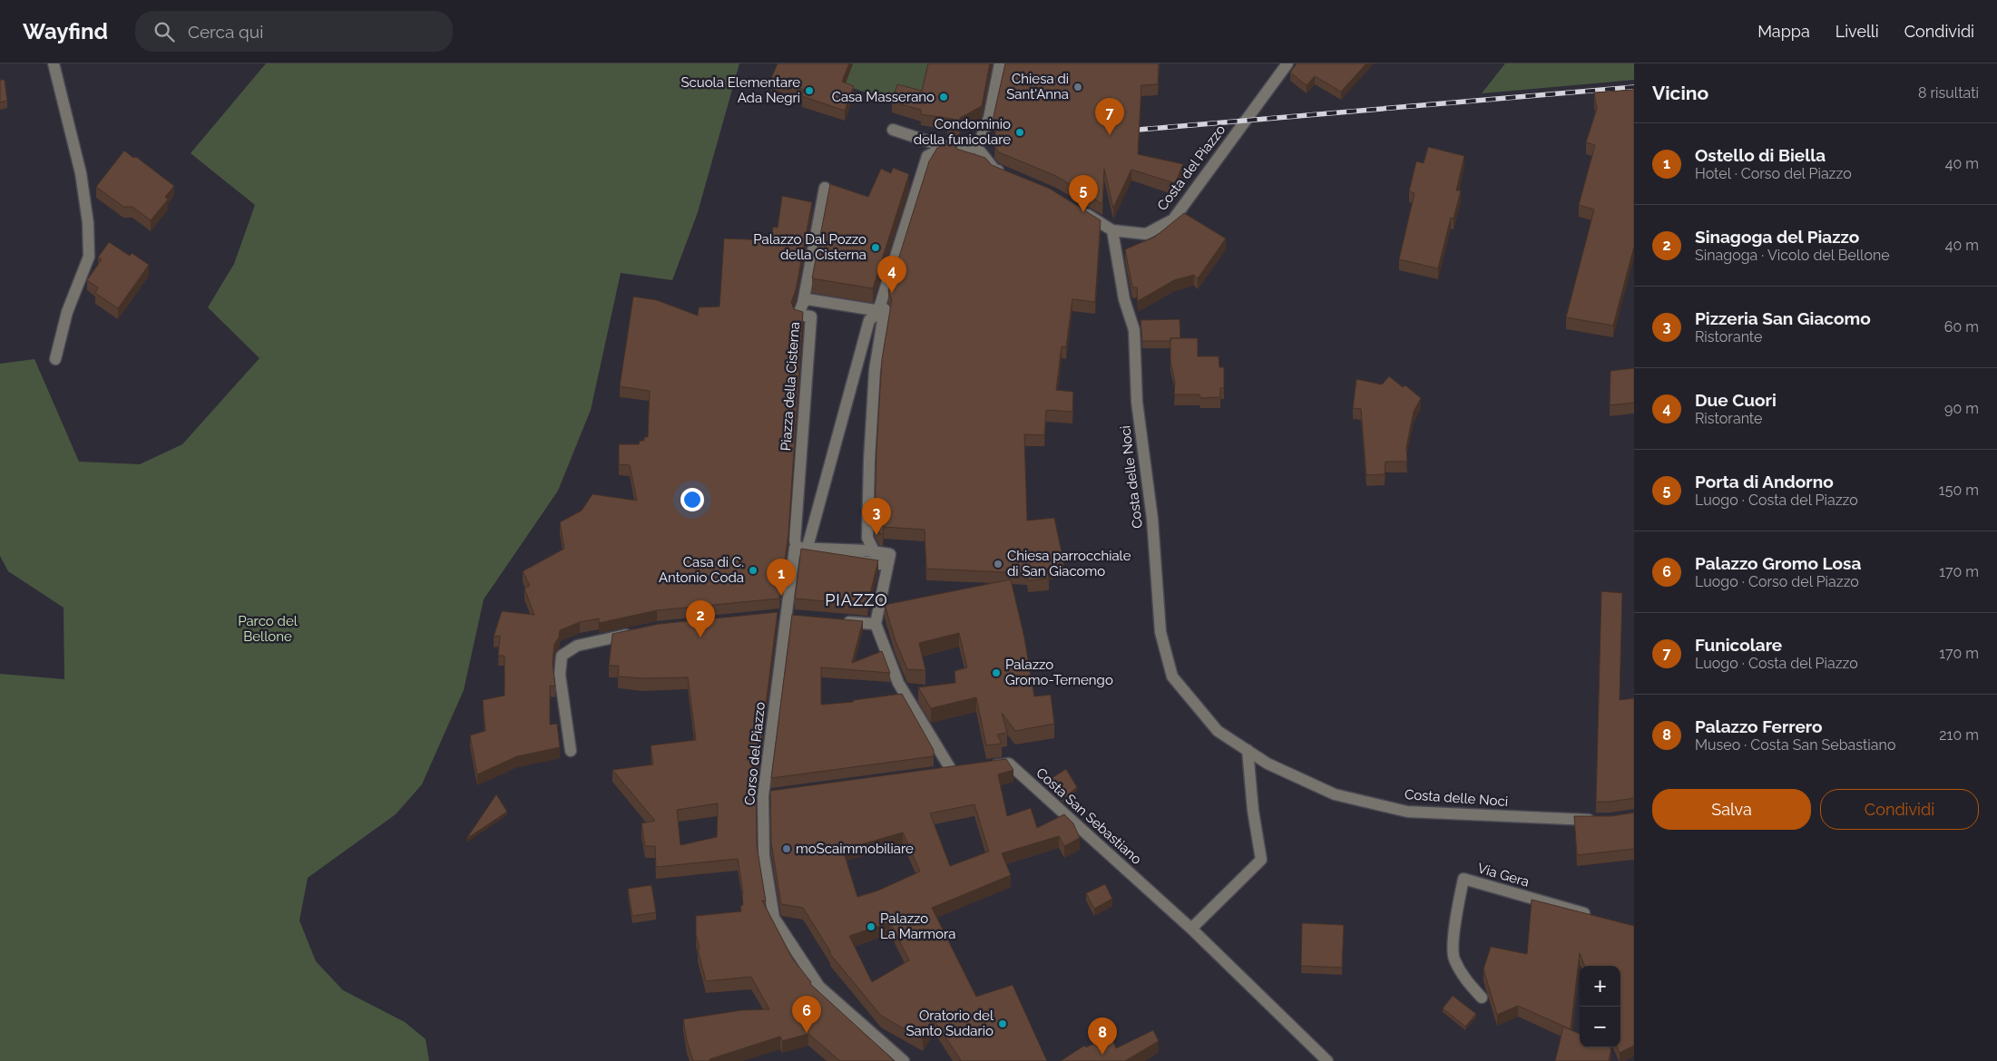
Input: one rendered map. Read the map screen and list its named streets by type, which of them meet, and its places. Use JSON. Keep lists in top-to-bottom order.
{
  "streets": {
    "street": [
      "Costa del Piazzo",
      "Piazza della Cisterna",
      "Costa delle Noci",
      "Corso del Piazzo",
      "Costa San Sebastiano",
      "Via Gera"
    ]
  },
  "crossings": [
    ["Costa del Piazzo", "Costa delle Noci"],
    ["Piazza della Cisterna", "Corso del Piazzo"]
  ],
  "districts": ["PIAZZO"],
  "parks": ["Parco del Bellone"],
  "places": [
    "Chiesa di Sant'Anna",
    "Scuola Elementare Ada Negri",
    "Casa Masserano",
    "Condominio della funicolare",
    "Palazzo Dal Pozzo della Cisterna",
    "Chiesa parrocchiale di San Giacomo",
    "Casa di C. Antonio Coda",
    "Palazzo Gromo-Ternengo",
    "moScaimmobiliare",
    "Palazzo La Marmora",
    "Oratorio del Santo Sudario"
  ],
  "page": {
    "header": "Wayfind",
    "search": "Cerca qui",
    "nav": ["Mappa", "Livelli", "Condividi"],
    "heading": ["Vicino", "8 risultati"],
    "pins": [
      "7",
      "5",
      "4",
      "3",
      "1",
      "2",
      "6",
      "8"
    ],
    "list": [
      {
        "mark": "1",
        "name": "Ostello di Biella",
        "note": "Hotel · Corso del Piazzo",
        "value": "40 m"
      },
      {
        "mark": "2",
        "name": "Sinagoga del Piazzo",
        "note": "Sinagoga · Vicolo del Bellone",
        "value": "40 m"
      },
      {
        "mark": "3",
        "name": "Pizzeria San Giacomo",
        "note": "Ristorante",
        "value": "60 m"
      },
      {
        "mark": "4",
        "name": "Due Cuori",
        "note": "Ristorante",
        "value": "90 m"
      },
      {
        "mark": "5",
        "name": "Porta di Andorno",
        "note": "Luogo · Costa del Piazzo",
        "value": "150 m"
      },
      {
        "mark": "6",
        "name": "Palazzo Gromo Losa",
        "note": "Luogo · Corso del Piazzo",
        "value": "170 m"
      },
      {
        "mark": "7",
        "name": "Funicolare",
        "note": "Luogo · Costa del Piazzo",
        "value": "170 m"
      },
      {
        "mark": "8",
        "name": "Palazzo Ferrero",
        "note": "Museo · Costa San Sebastiano",
        "value": "210 m"
      }
    ],
    "buttons": ["Salva", "Condividi"],
    "map_buttons": ["+", "−"]
  }
}
